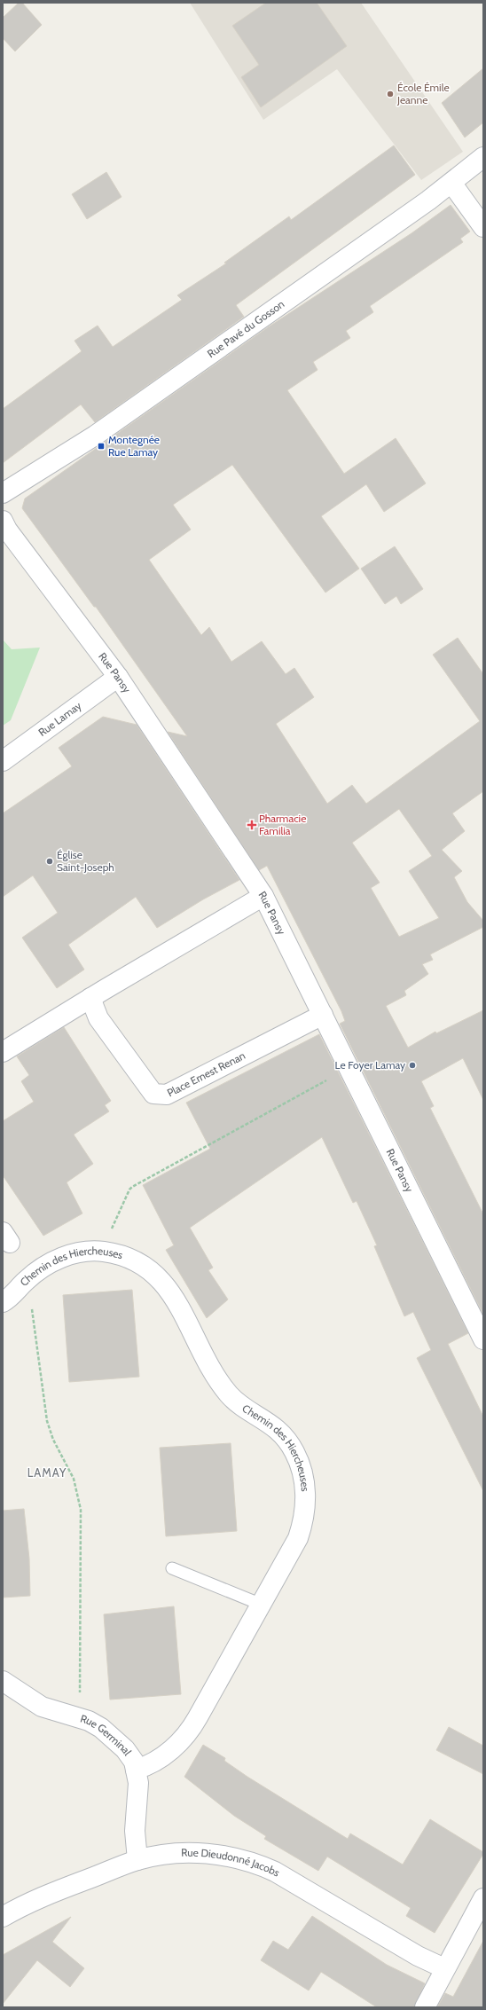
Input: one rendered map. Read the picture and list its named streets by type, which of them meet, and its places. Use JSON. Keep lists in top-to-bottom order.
{
  "streets": {
    "street": [
      "Rue Pavé du Gosson",
      "Rue Pansy",
      "Rue Lamay",
      "Place Ernest Renan",
      "Chemin des Hiercheuses",
      "Rue Germinal",
      "Rue Dieudonné Jacobs"
    ]
  },
  "crossings": [
    ["Rue Pansy", "Rue Lamay"],
    ["Rue Pansy", "Place Ernest Renan"],
    ["Chemin des Hiercheuses", "Rue Germinal"],
    ["Rue Germinal", "Rue Dieudonné Jacobs"]
  ],
  "districts": ["LAMAY"],
  "places": {
    "other": ["École Émile Jeanne", "Église Saint-Joseph", "Le Foyer Lamay"],
    "transit": ["Montegnée Rue Lamay"],
    "health": ["Pharmacie Familia"]
  }
}
